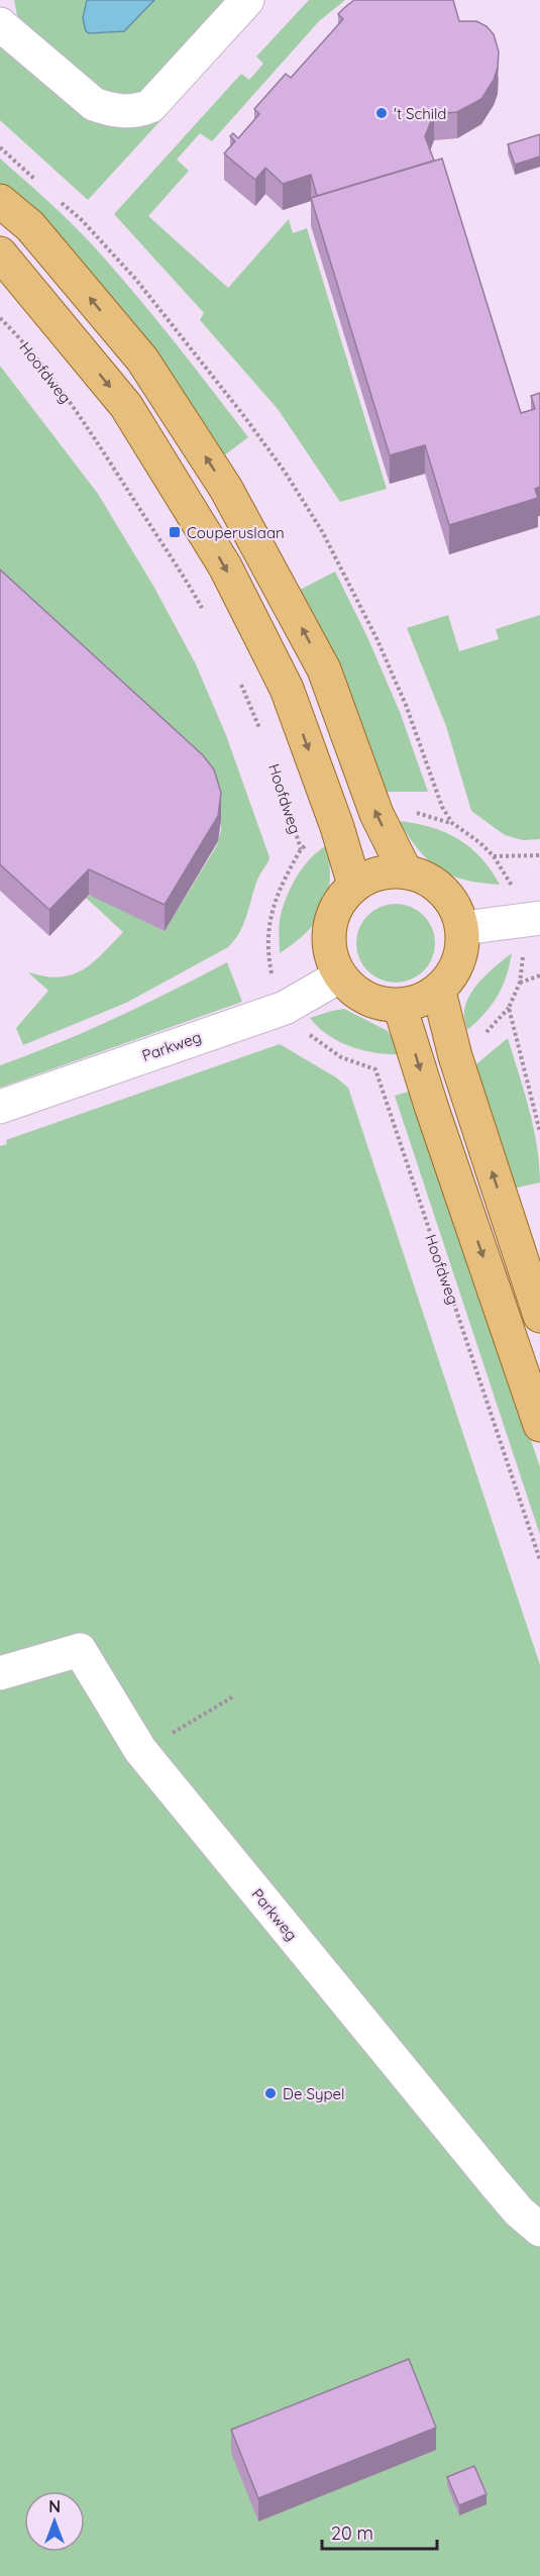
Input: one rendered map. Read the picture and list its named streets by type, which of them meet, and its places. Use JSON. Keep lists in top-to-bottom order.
{
  "streets": {
    "street": ["Parkweg"],
    "path": ["Hoofdweg"]
  },
  "crossings": [
    ["Hoofdweg", "Parkweg"]
  ],
  "places": {
    "other": ["'t Schild", "De Sypel"],
    "transit": ["Couperuslaan"]
  },
  "scale_bar": "20 m",
  "north": "top"
}
